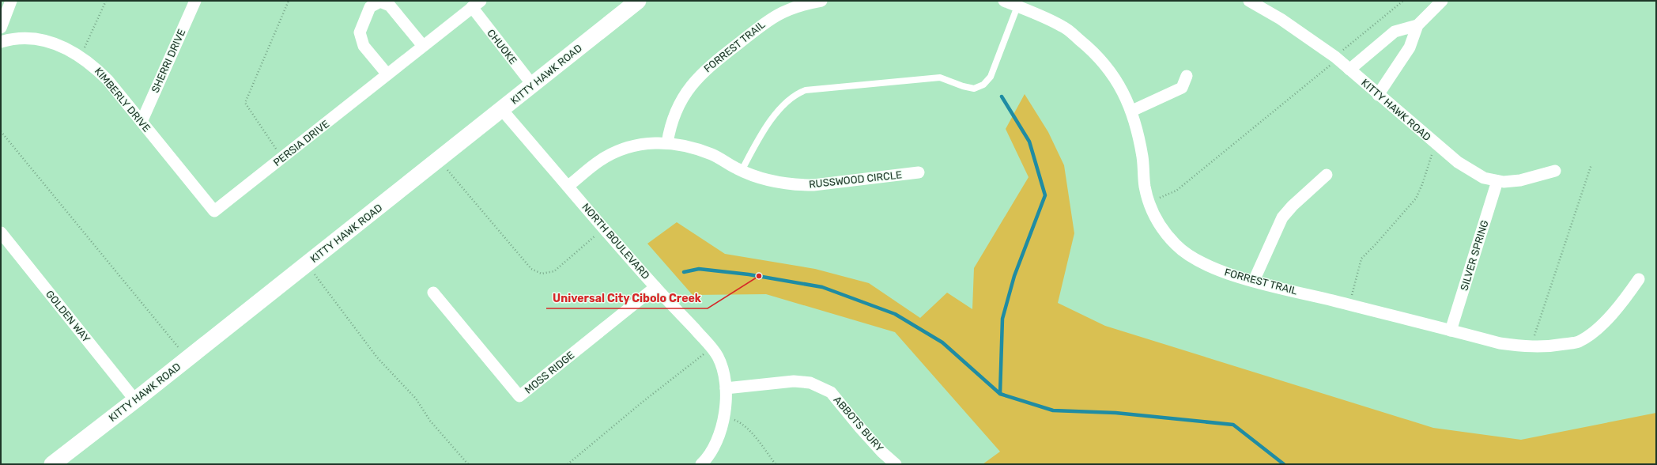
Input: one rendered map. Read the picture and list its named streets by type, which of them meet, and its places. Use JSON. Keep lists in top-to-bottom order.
{
  "streets": {
    "street": [
      "CHUOKE",
      "FORREST TRAIL",
      "SHERRI DRIVE",
      "KITTY HAWK ROAD",
      "KIMBERLY DRIVE",
      "PERSIA DRIVE",
      "RUSSWOOD CIRCLE",
      "NORTH BOULEVARD",
      "SILVER SPRING",
      "GOLDEN WAY",
      "MOSS RIDGE",
      "ABBOTS BURY"
    ]
  },
  "crossings": [
    ["CHUOKE", "KITTY HAWK ROAD"],
    ["CHUOKE", "PERSIA DRIVE"],
    ["FORREST TRAIL", "RUSSWOOD CIRCLE"],
    ["FORREST TRAIL", "SILVER SPRING"],
    ["SHERRI DRIVE", "KIMBERLY DRIVE"],
    ["KITTY HAWK ROAD", "NORTH BOULEVARD"],
    ["KITTY HAWK ROAD", "SILVER SPRING"],
    ["KITTY HAWK ROAD", "GOLDEN WAY"],
    ["KIMBERLY DRIVE", "PERSIA DRIVE"],
    ["NORTH BOULEVARD", "MOSS RIDGE"],
    ["NORTH BOULEVARD", "ABBOTS BURY"]
  ],
  "places": ["Universal City Cibolo Creek"]
}
